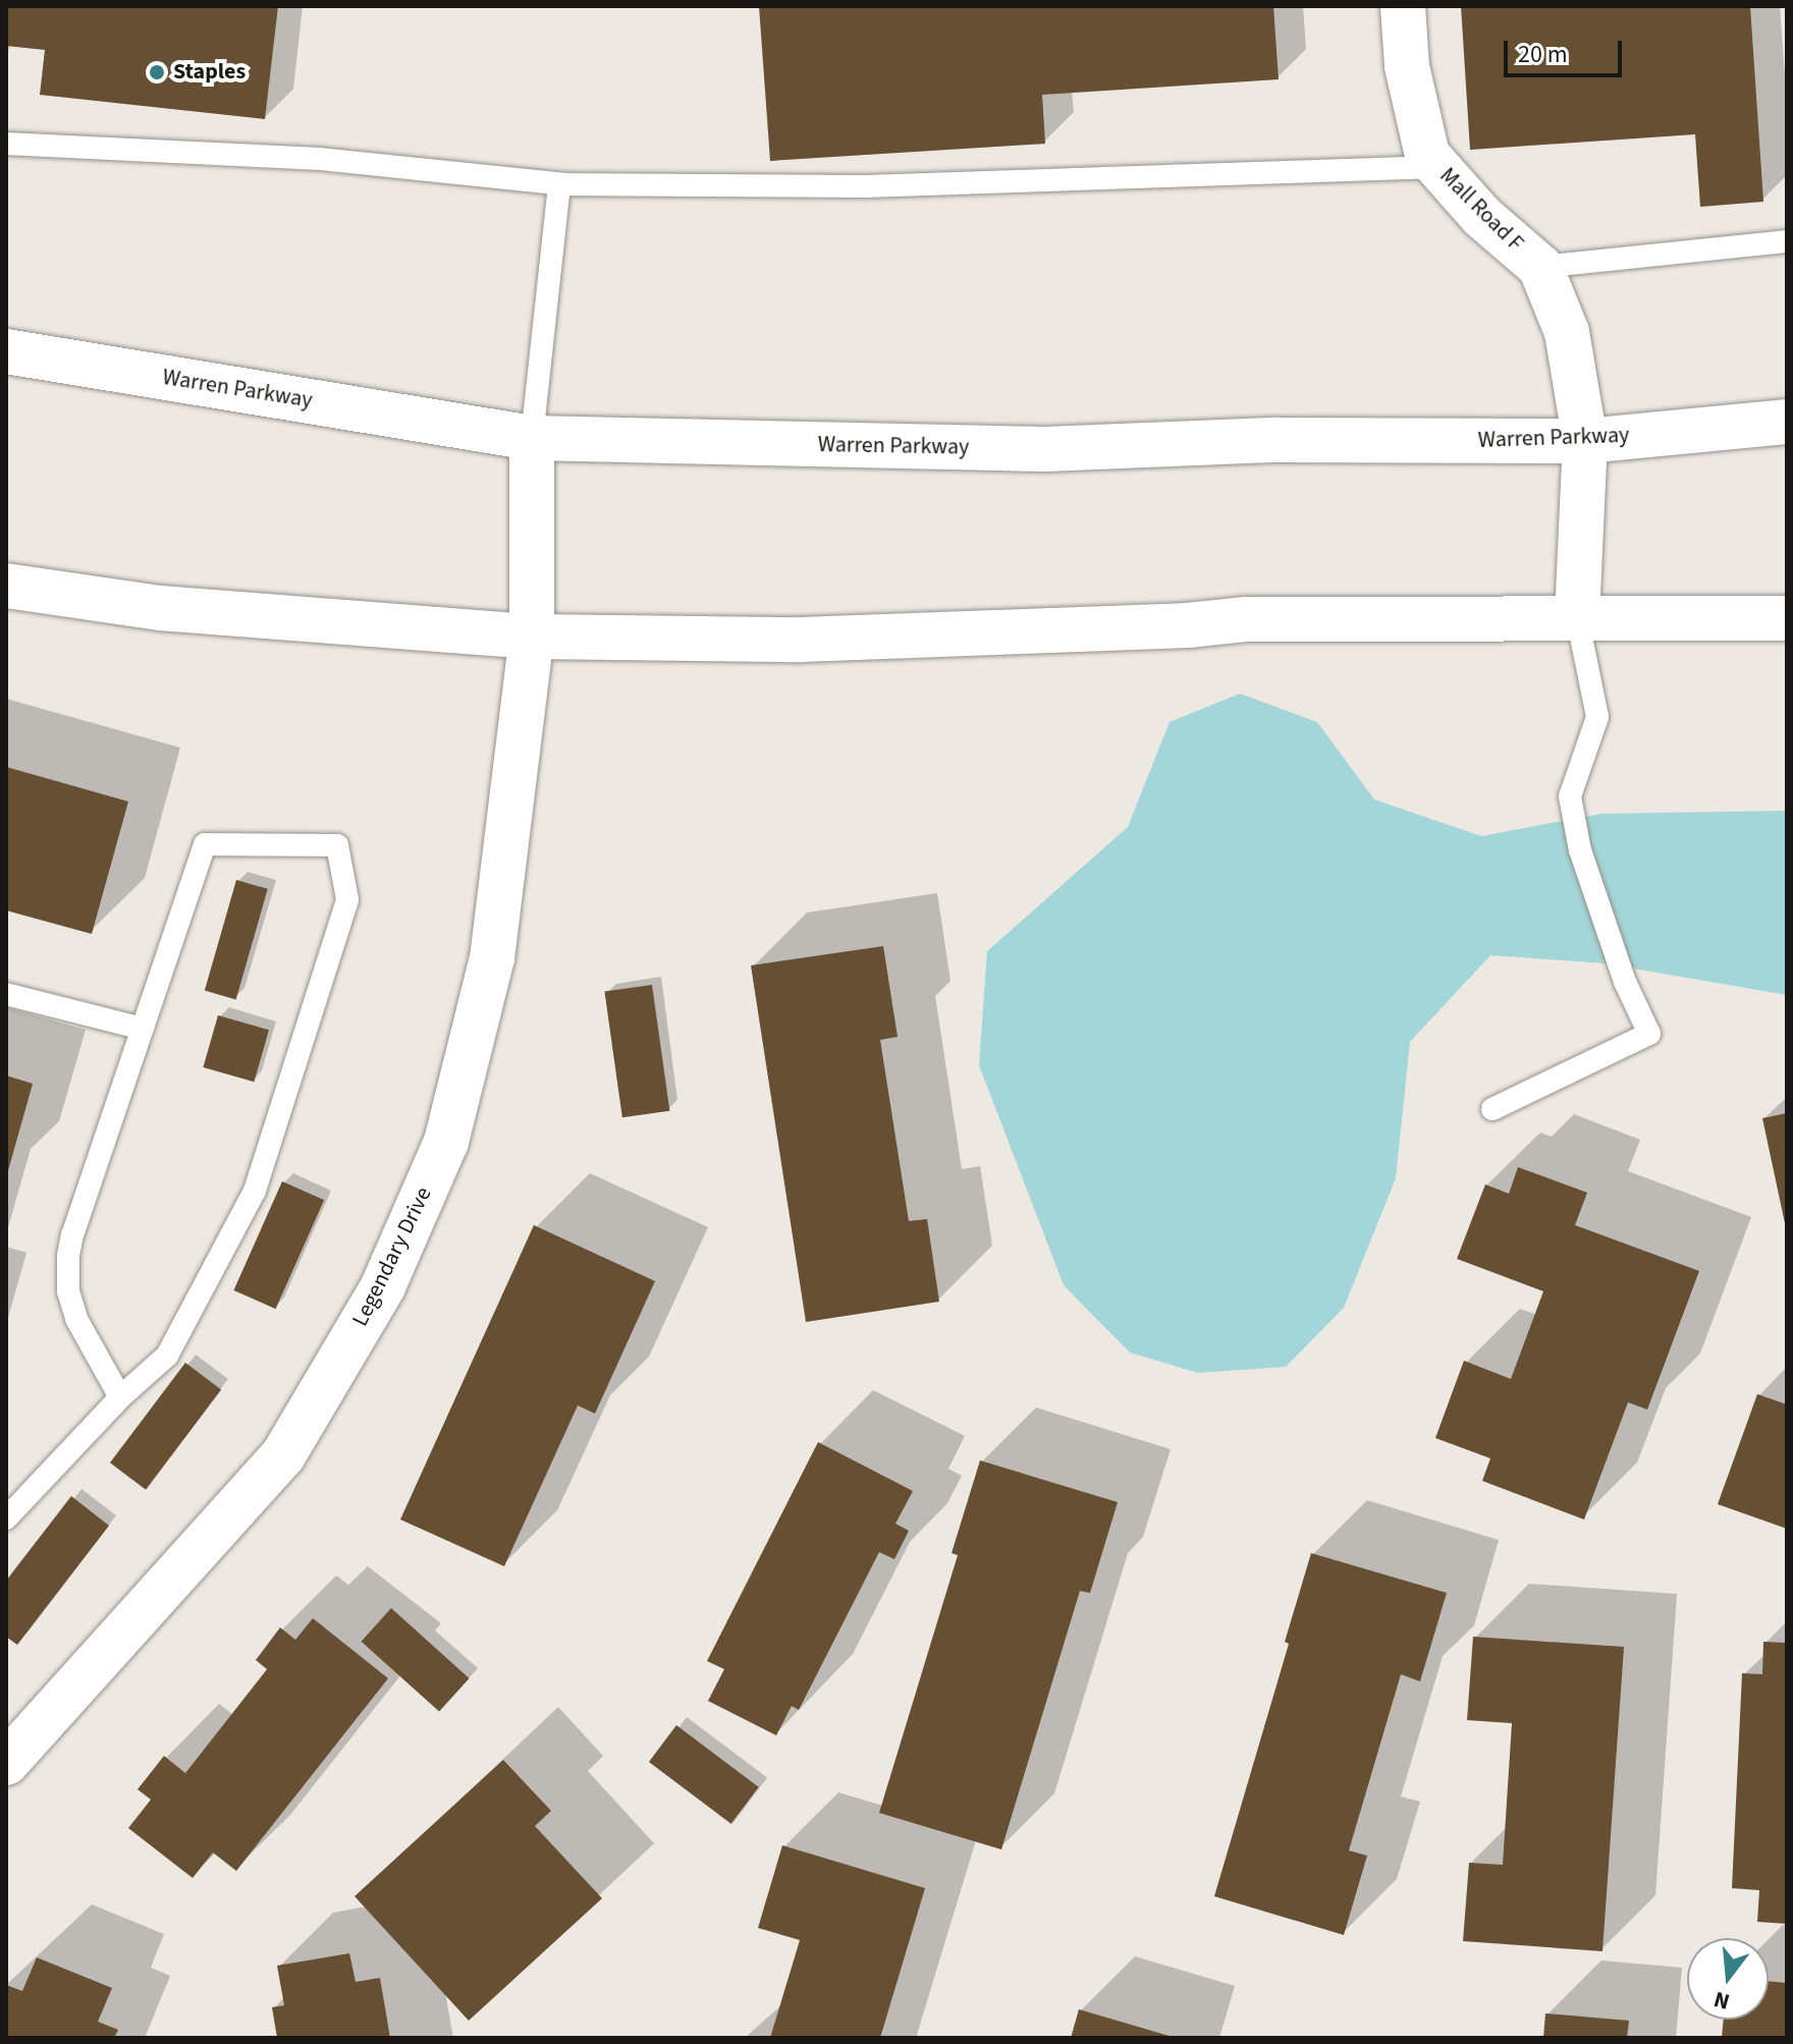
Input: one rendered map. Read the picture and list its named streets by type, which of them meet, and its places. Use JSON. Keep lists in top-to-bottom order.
{
  "streets": {
    "main road": ["Mall Road F", "Warren Parkway", "Legendary Drive"]
  },
  "crossings": [
    ["Warren Parkway", "Legendary Drive"]
  ],
  "places": ["Staples"],
  "scale_bar": "20 m",
  "north": "bottom"
}
